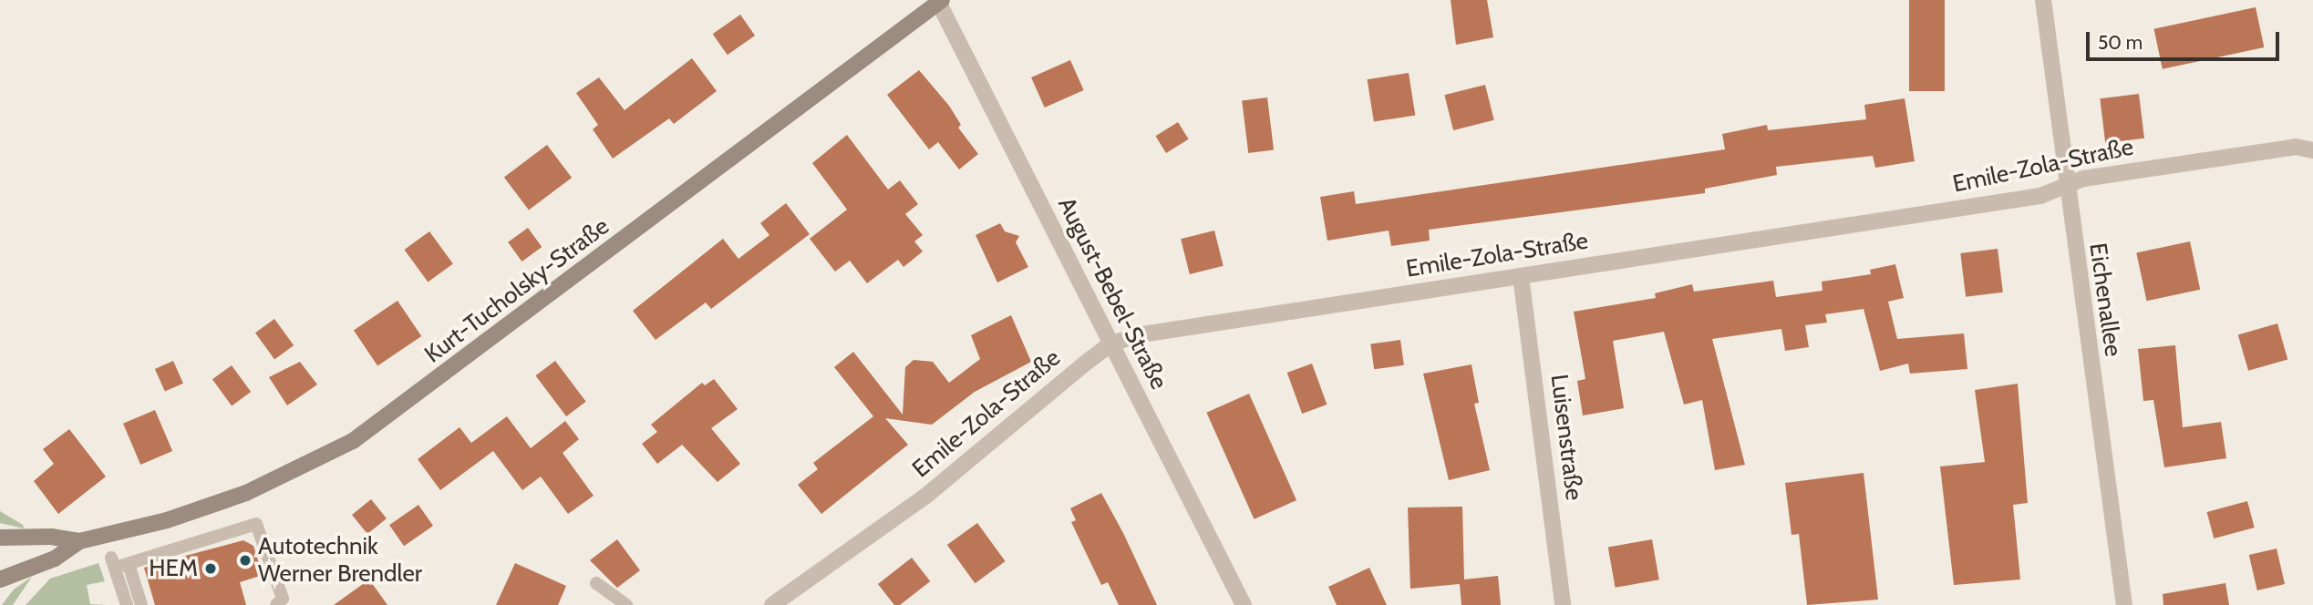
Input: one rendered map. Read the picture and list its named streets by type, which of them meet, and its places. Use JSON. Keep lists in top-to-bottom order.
{
  "streets": {
    "main road": ["Kurt-Tucholsky-Straße"],
    "street": [
      "Emile-Zola-Straße",
      "August-Bebel-Straße",
      "Eichenallee",
      "Luisenstraße"
    ]
  },
  "crossings": [
    ["Emile-Zola-Straße", "August-Bebel-Straße"],
    ["Emile-Zola-Straße", "Eichenallee"],
    ["Emile-Zola-Straße", "Luisenstraße"],
    ["Kurt-Tucholsky-Straße", "August-Bebel-Straße"]
  ],
  "places": ["Autotechnik Werner Brendler", "HEM"],
  "scale_bar": "50 m"
}
